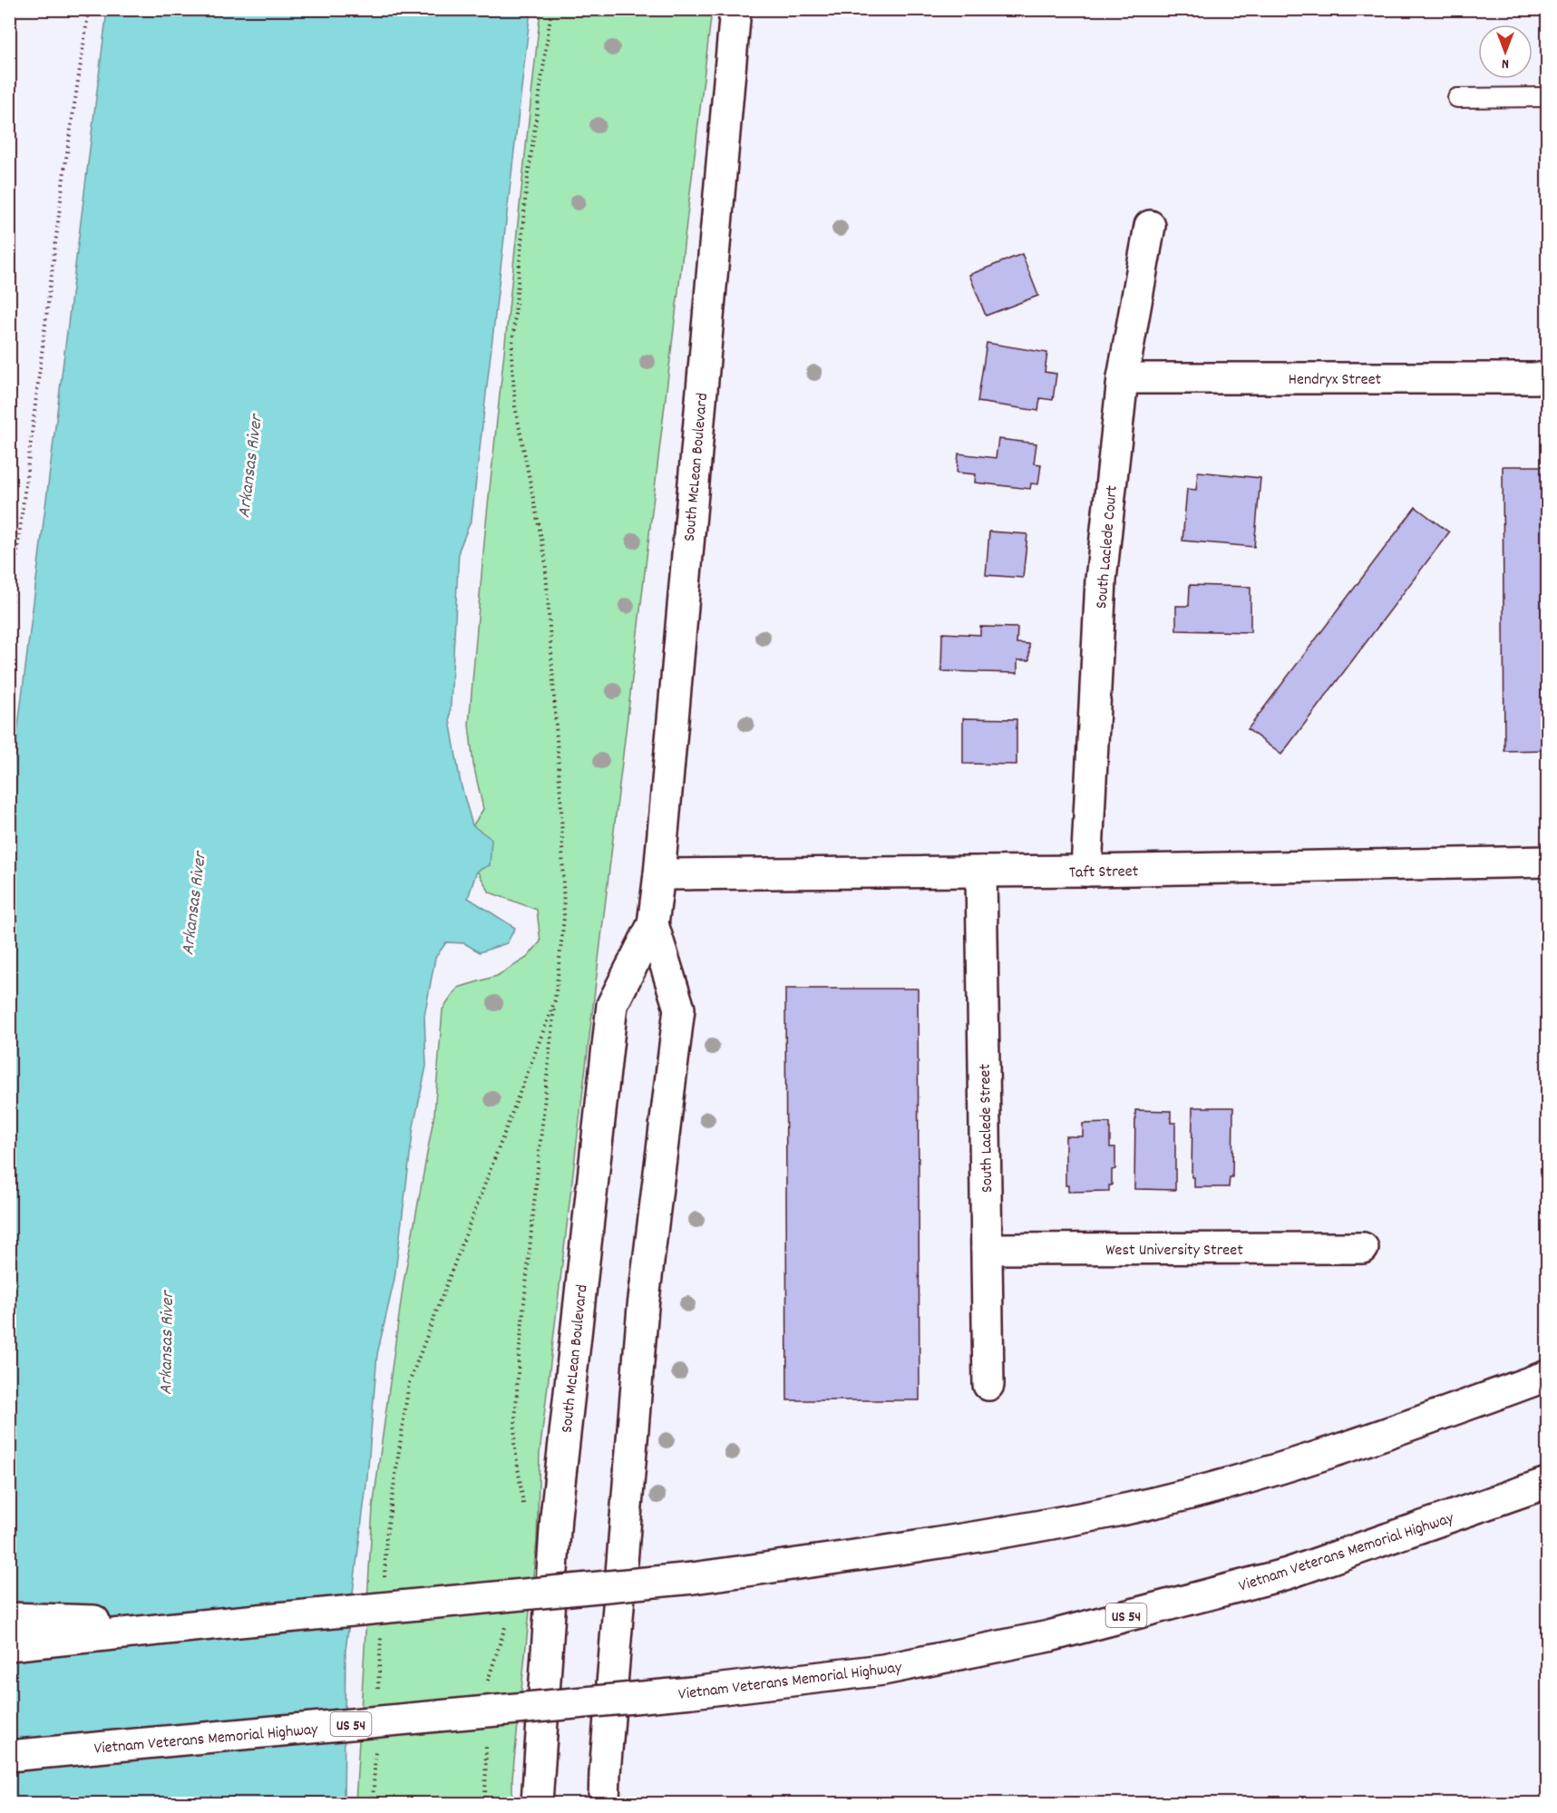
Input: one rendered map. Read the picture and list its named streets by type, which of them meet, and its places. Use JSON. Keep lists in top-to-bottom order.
{
  "streets": {
    "main road": [
      "Hendryx Street",
      "South McLean Boulevard",
      "South Laclede Court",
      "Taft Street",
      "South Laclede Street",
      "West University Street",
      "Vietnam Veterans Memorial Highway",
      "US 54"
    ]
  },
  "crossings": [
    ["Hendryx Street", "South Laclede Court"],
    ["South McLean Boulevard", "Taft Street"],
    ["South Laclede Court", "Taft Street"],
    ["Taft Street", "South Laclede Street"],
    ["South Laclede Street", "West University Street"]
  ],
  "water": ["Arkansas River"],
  "north": "bottom"
}
